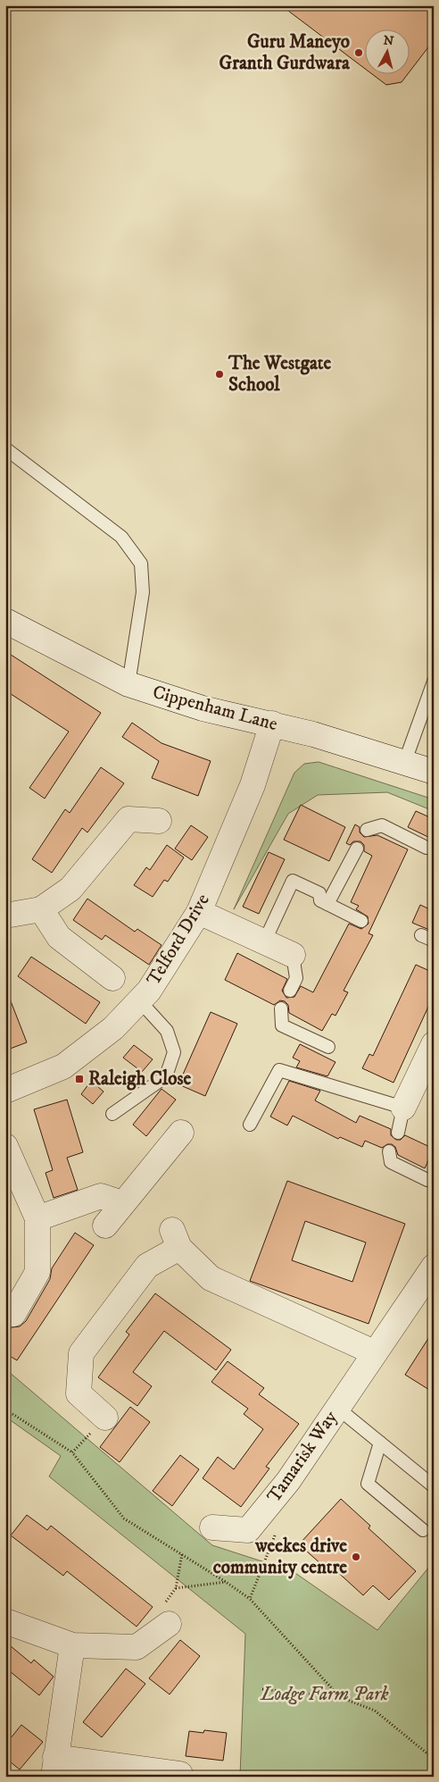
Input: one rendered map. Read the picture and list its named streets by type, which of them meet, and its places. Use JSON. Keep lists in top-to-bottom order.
{
  "streets": {
    "street": ["Cippenham Lane", "Telford Drive", "Tamarisk Way"]
  },
  "crossings": [
    ["Cippenham Lane", "Telford Drive"]
  ],
  "parks": ["Lodge Farm Park"],
  "places": {
    "other": ["Guru Maneyo Granth Gurdwara", "The Westgate School", "weekes drive community centre"],
    "transit": ["Raleigh Close"]
  },
  "north": "top"
}
